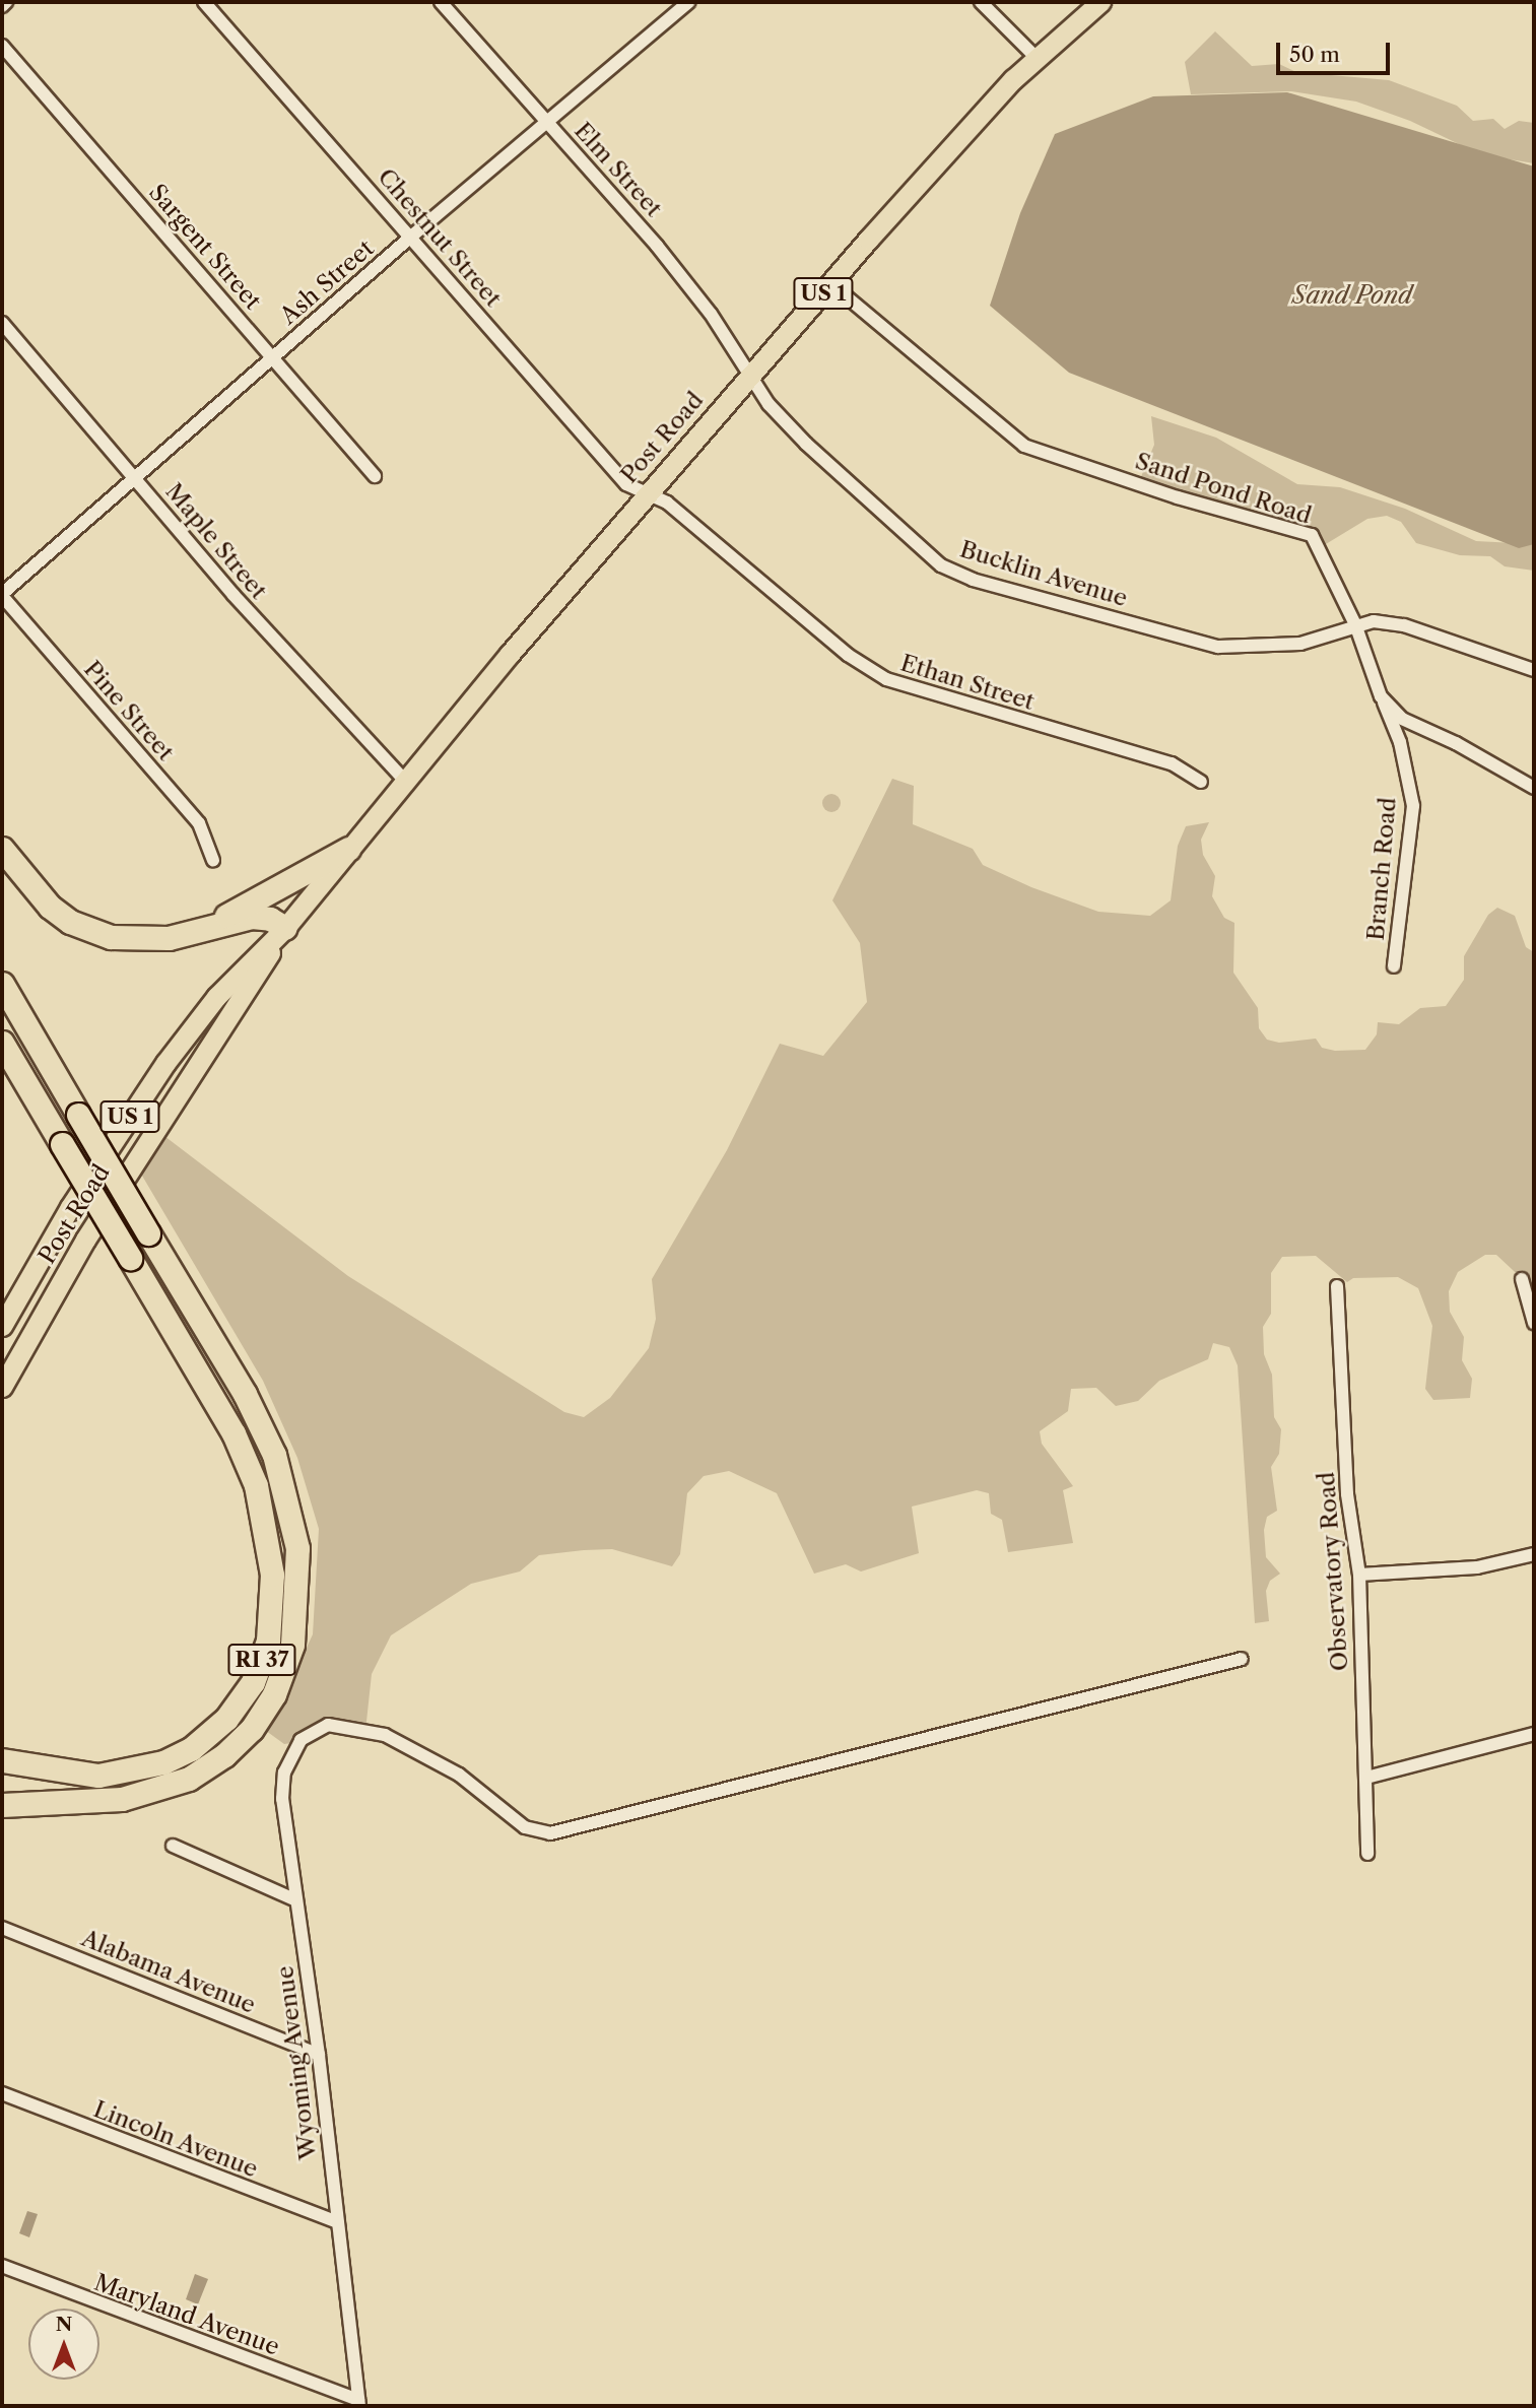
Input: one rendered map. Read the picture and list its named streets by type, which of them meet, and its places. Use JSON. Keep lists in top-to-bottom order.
{
  "streets": {
    "highway": ["RI 37"],
    "main road": ["US 1", "Post Road"],
    "street": [
      "Elm Street",
      "Chestnut Street",
      "Sargent Street",
      "Ash Street",
      "Sand Pond Road",
      "Maple Street",
      "Bucklin Avenue",
      "Ethan Street",
      "Pine Street",
      "Branch Road",
      "Observatory Road",
      "Alabama Avenue",
      "Wyoming Avenue",
      "Lincoln Avenue",
      "Maryland Avenue"
    ]
  },
  "crossings": [
    ["Elm Street", "Ash Street"],
    ["Elm Street", "Post Road"],
    ["Elm Street", "Bucklin Avenue"],
    ["Chestnut Street", "Ash Street"],
    ["Chestnut Street", "Post Road"],
    ["Chestnut Street", "Ethan Street"],
    ["Sargent Street", "Ash Street"],
    ["Ash Street", "Maple Street"],
    ["Ash Street", "Pine Street"],
    ["Post Road", "Sand Pond Road"],
    ["Post Road", "Maple Street"],
    ["Post Road", "Bucklin Avenue"],
    ["Post Road", "Ethan Street"],
    ["Sand Pond Road", "Bucklin Avenue"],
    ["Sand Pond Road", "Branch Road"],
    ["Alabama Avenue", "Wyoming Avenue"],
    ["Wyoming Avenue", "Lincoln Avenue"],
    ["Wyoming Avenue", "Maryland Avenue"]
  ],
  "water": ["Sand Pond"],
  "scale_bar": "50 m",
  "north": "top"
}
